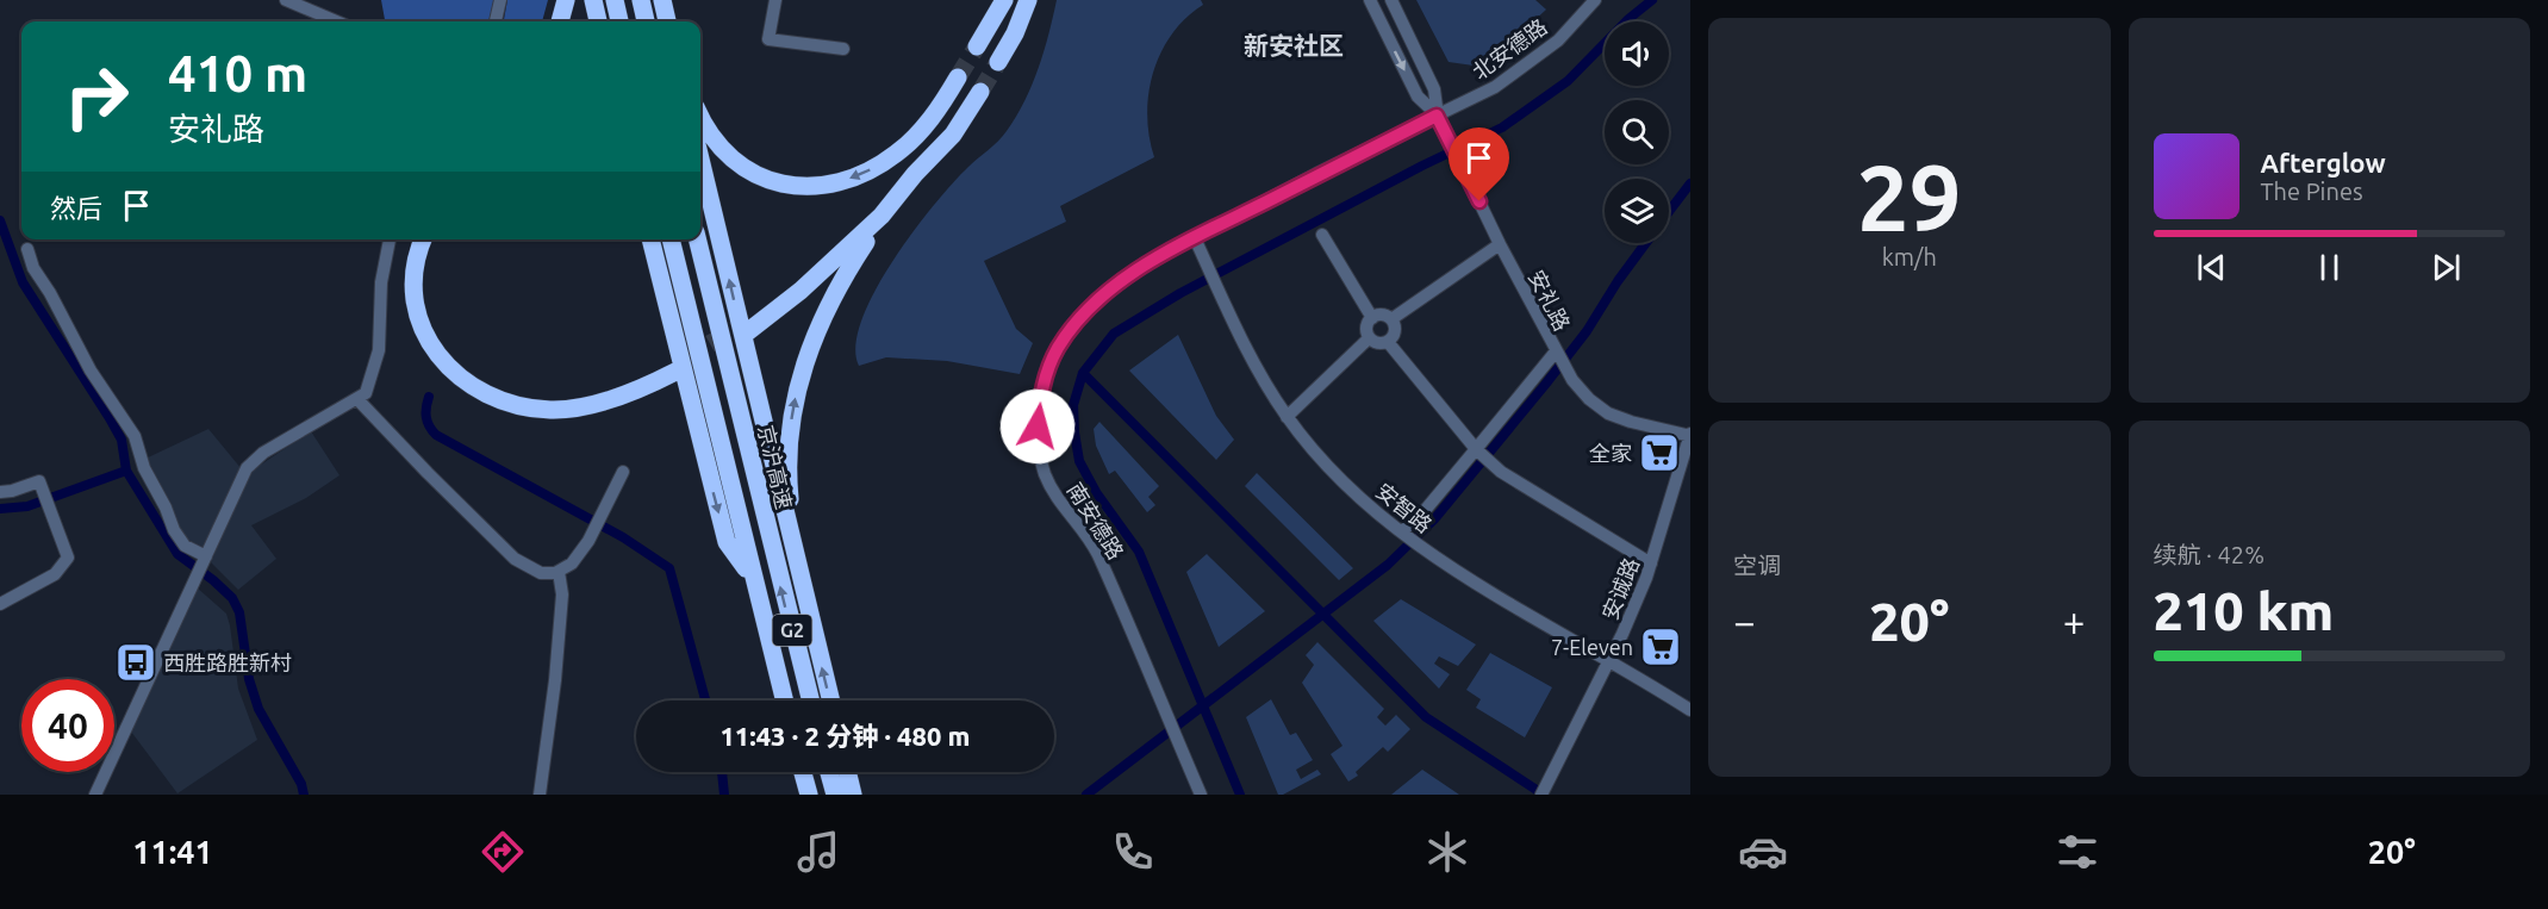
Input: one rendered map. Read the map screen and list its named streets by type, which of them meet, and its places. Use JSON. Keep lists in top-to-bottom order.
{
  "streets": {
    "highway": ["京沪高速", "G2"],
    "street": [
      "北安德路",
      "安礼路",
      "安智路",
      "南安德路",
      "安诚路"
    ]
  },
  "crossings": [
    ["北安德路", "安礼路"],
    ["北安德路", "南安德路"],
    ["安礼路", "南安德路"],
    ["安礼路", "安诚路"],
    ["安智路", "南安德路"],
    ["安智路", "安诚路"]
  ],
  "districts": ["新安社区"],
  "places": {
    "supermarket": ["全家", "7-Eleven"],
    "bus stop": ["西胜路胜新村"]
  },
  "page": {
    "tile": [
      ["29", "km/h"],
      "空调",
      ["续航 · 42%", "210 km"]
    ],
    "turn": ["410 m", "安礼路"],
    "song": ["Afterglow", "The Pines"],
    "then": "然后",
    "heat": ["−", "20°", "+"],
    "limit": "40",
    "trip": "11:43 · 2 分钟 · 480 m",
    "tabs": ["11:41", "20°"]
  }
}
